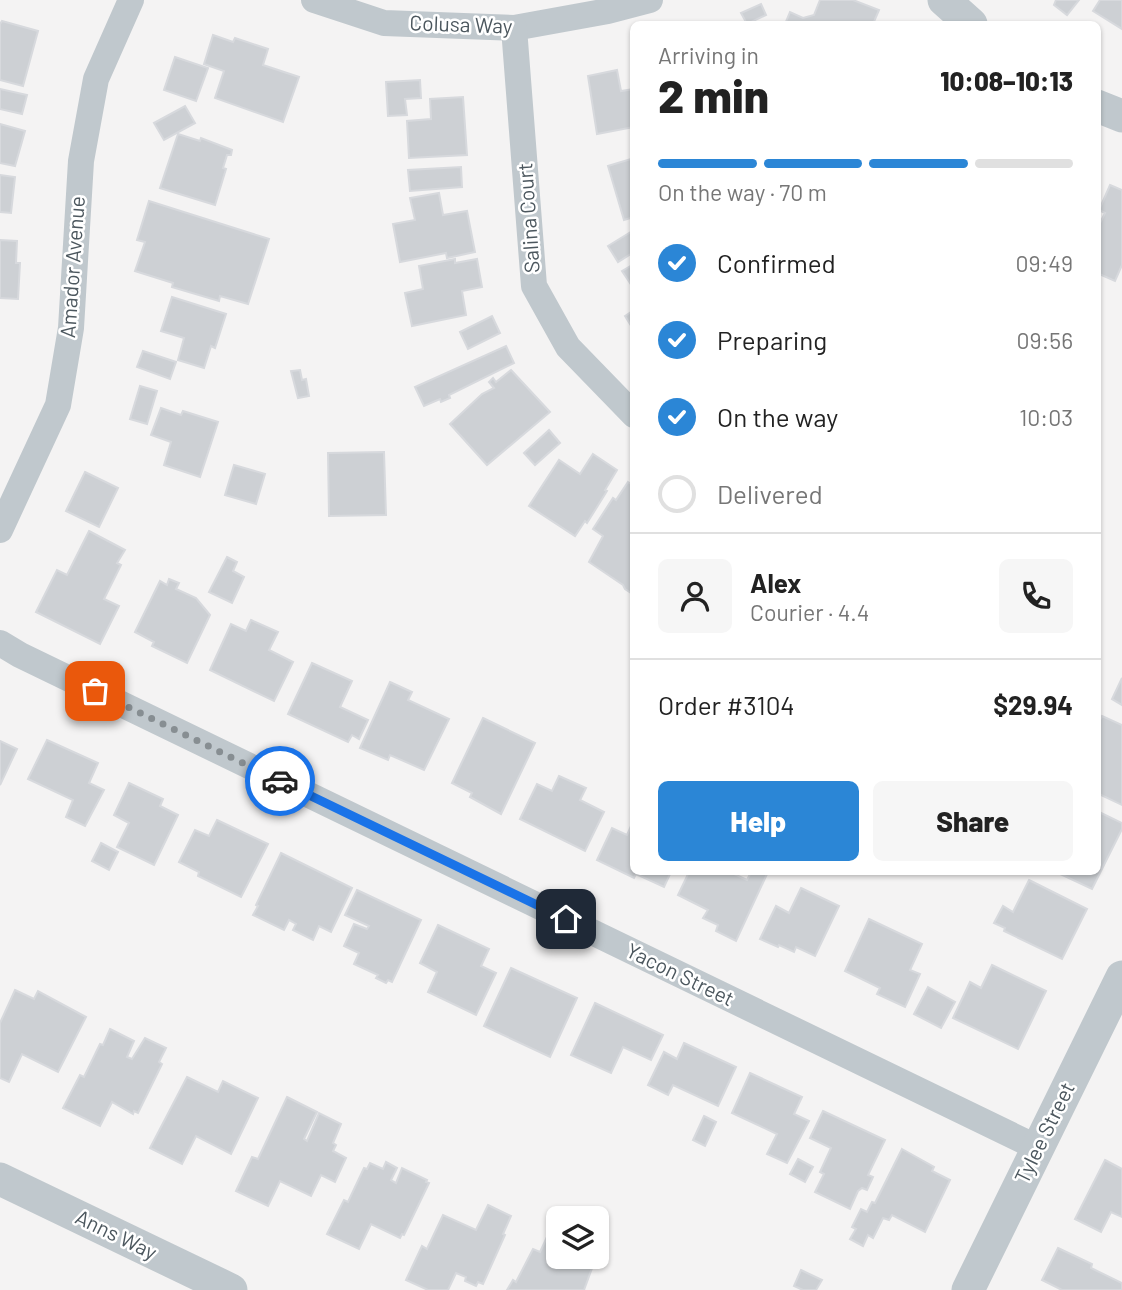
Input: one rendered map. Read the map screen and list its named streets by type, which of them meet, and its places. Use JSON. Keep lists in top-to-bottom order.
{
  "streets": {
    "street": [
      "Colusa Way",
      "Salina Court",
      "Amador Avenue",
      "Yacon Street",
      "Tylee Street",
      "Anns Way"
    ]
  },
  "crossings": [
    ["Colusa Way", "Salina Court"],
    ["Yacon Street", "Tylee Street"]
  ],
  "page": {
    "heading": ["2 min", "Arriving in", "10:08–10:13"],
    "panel": [
      "Alex",
      "Courier · 4.4",
      "Order #3104",
      "$29.94"
    ],
    "bar": "On the way · 70 m",
    "list": [
      ["Confirmed", "09:49"],
      ["Preparing", "09:56"],
      ["On the way", "10:03"],
      "Delivered"
    ],
    "buttons": ["Help", "Share"]
  }
}
